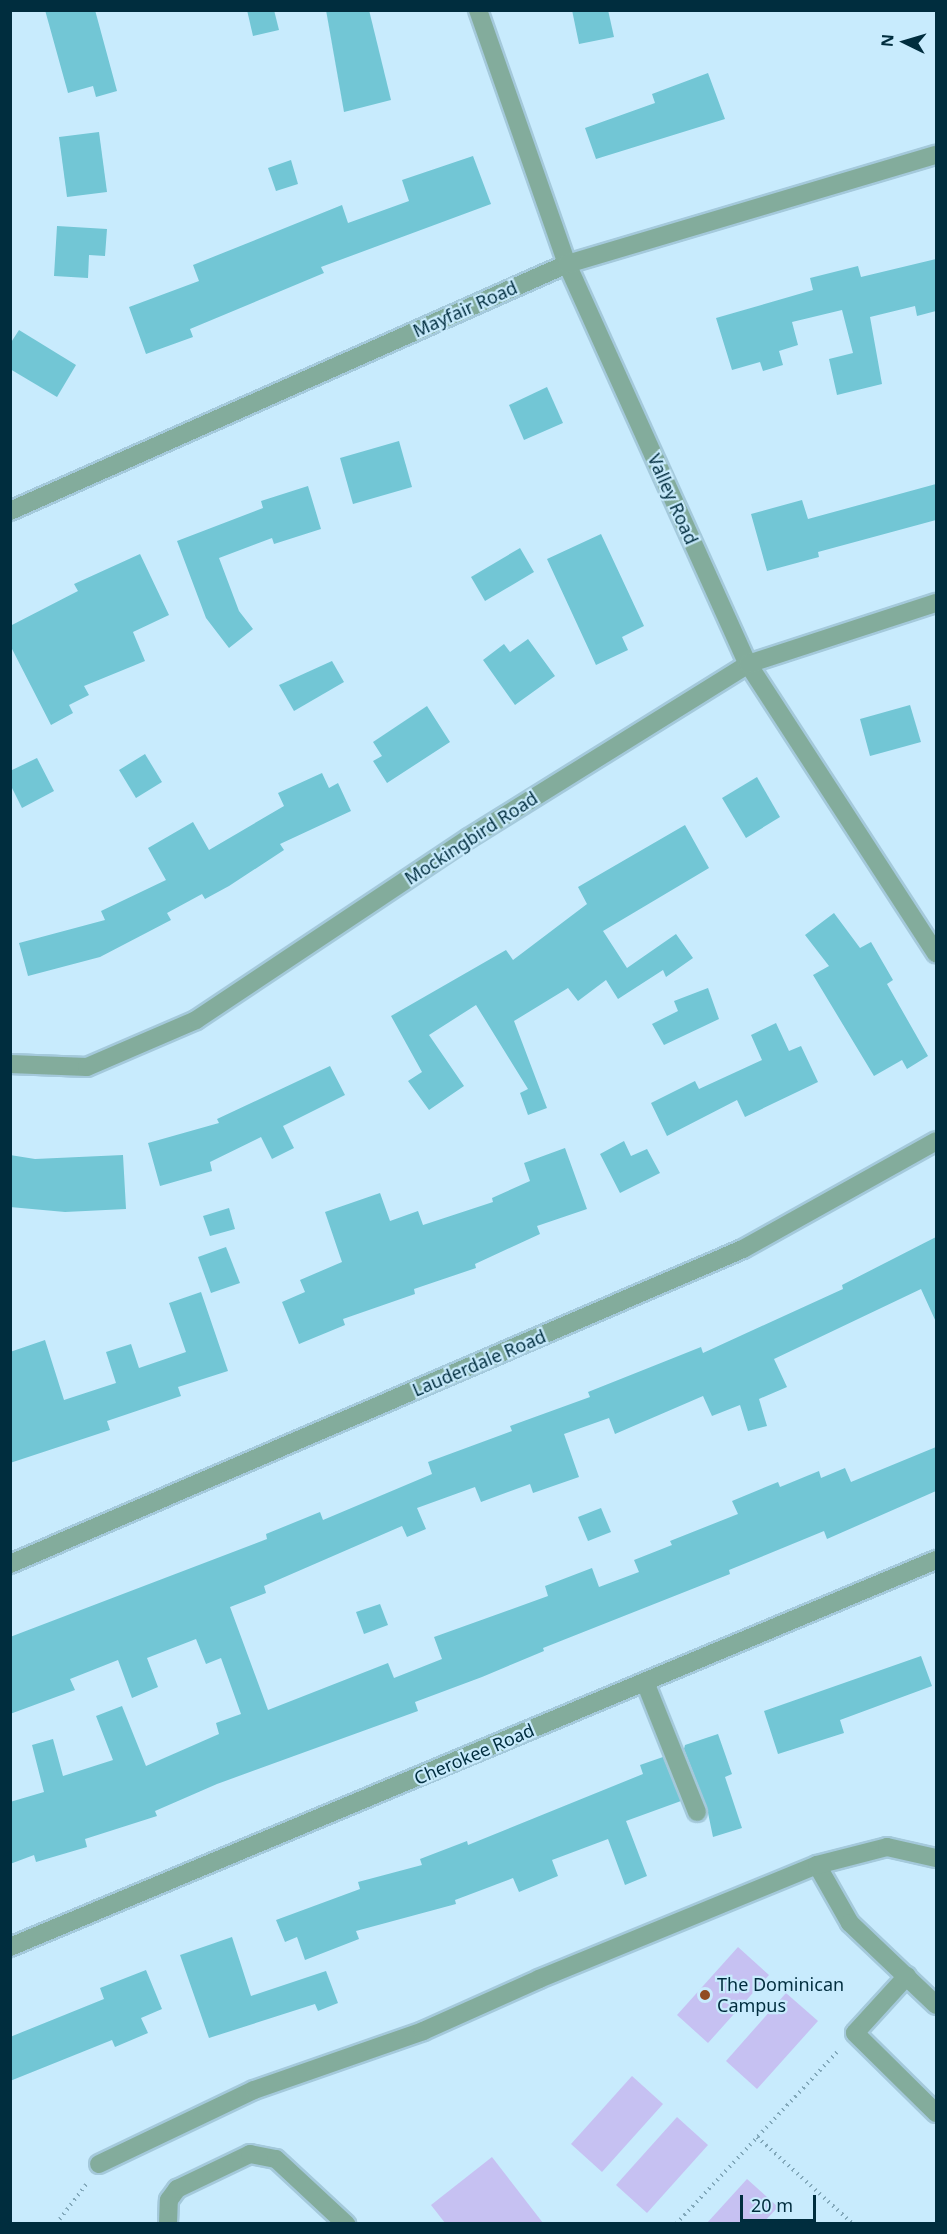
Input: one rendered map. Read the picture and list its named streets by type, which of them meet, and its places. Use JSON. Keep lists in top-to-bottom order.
{
  "streets": {
    "street": [
      "Mayfair Road",
      "Valley Road",
      "Mockingbird Road",
      "Lauderdale Road",
      "Cherokee Road"
    ]
  },
  "crossings": [
    ["Mayfair Road", "Valley Road"],
    ["Valley Road", "Mockingbird Road"]
  ],
  "places": ["The Dominican Campus"],
  "scale_bar": "20 m",
  "north": "left"
}
